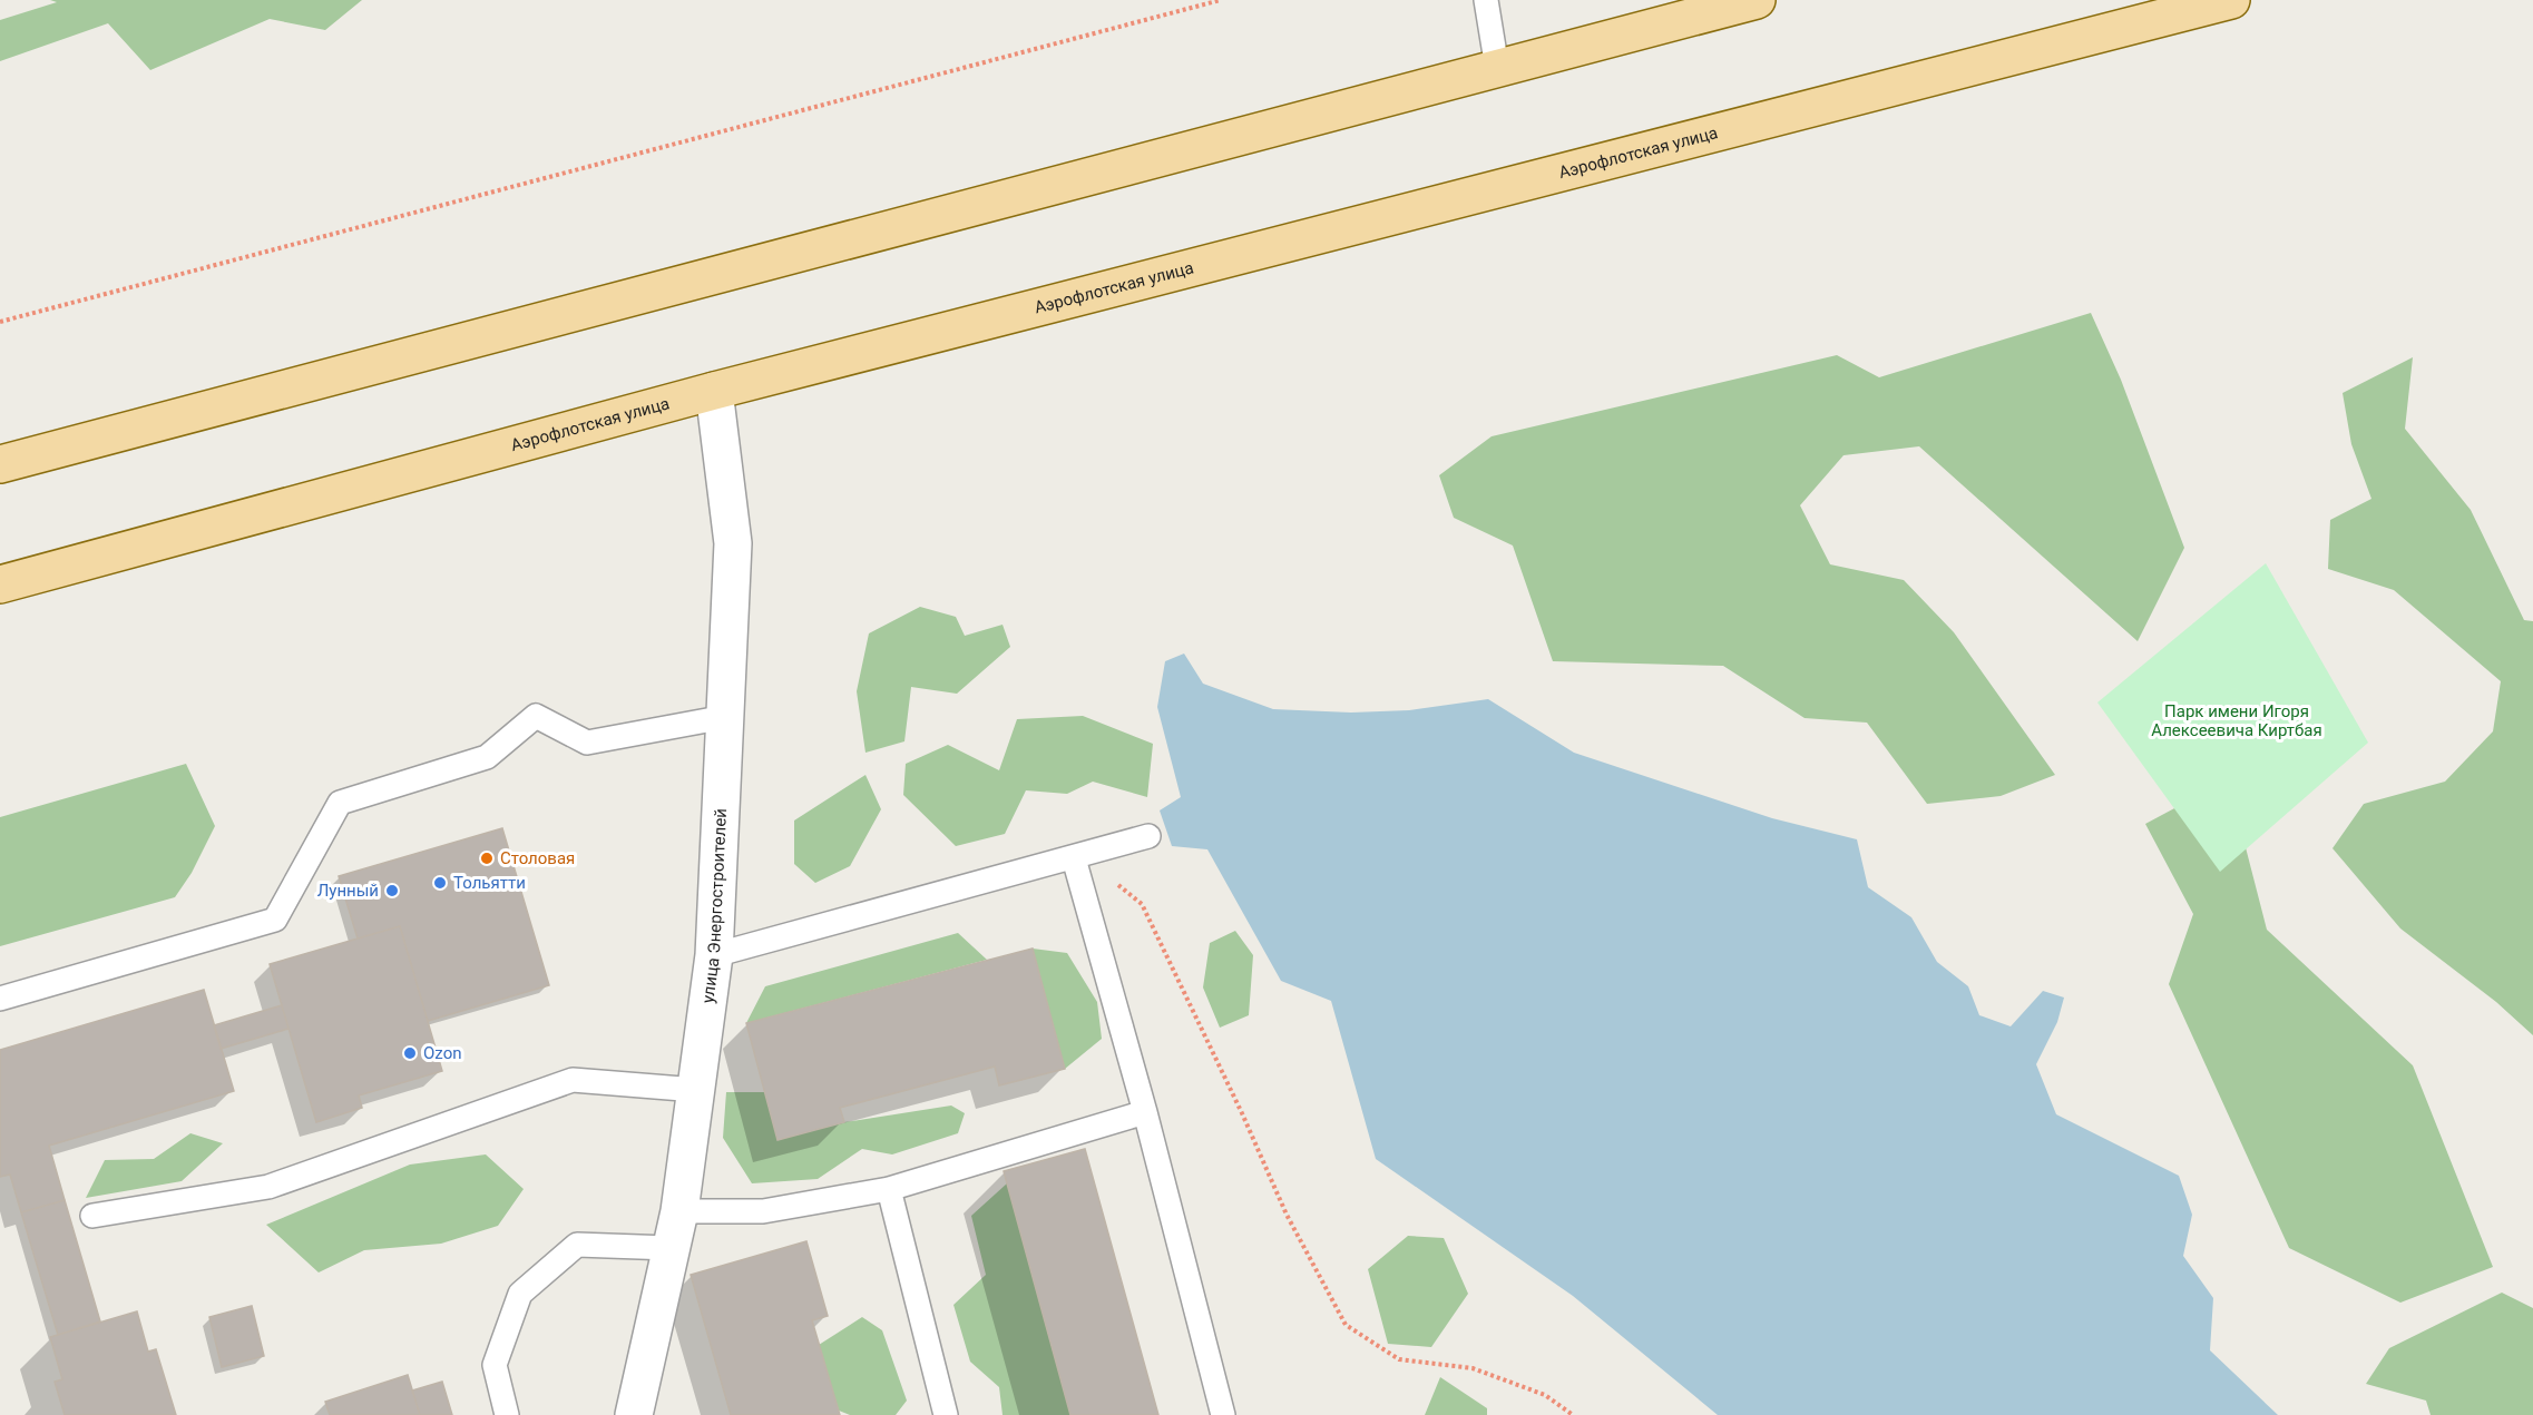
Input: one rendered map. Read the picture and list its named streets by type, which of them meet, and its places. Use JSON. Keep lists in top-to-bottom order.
{
  "streets": {
    "main road": ["Аэрофлотская улица"],
    "street": ["улица Энергостроителей"]
  },
  "crossings": [
    ["Аэрофлотская улица", "улица Энергостроителей"]
  ],
  "parks": ["Парк имени Игоря Алексеевича Киртбая"],
  "places": [
    "Столовая",
    "Тольятти",
    "Лунный",
    "Ozon"
  ]
}
